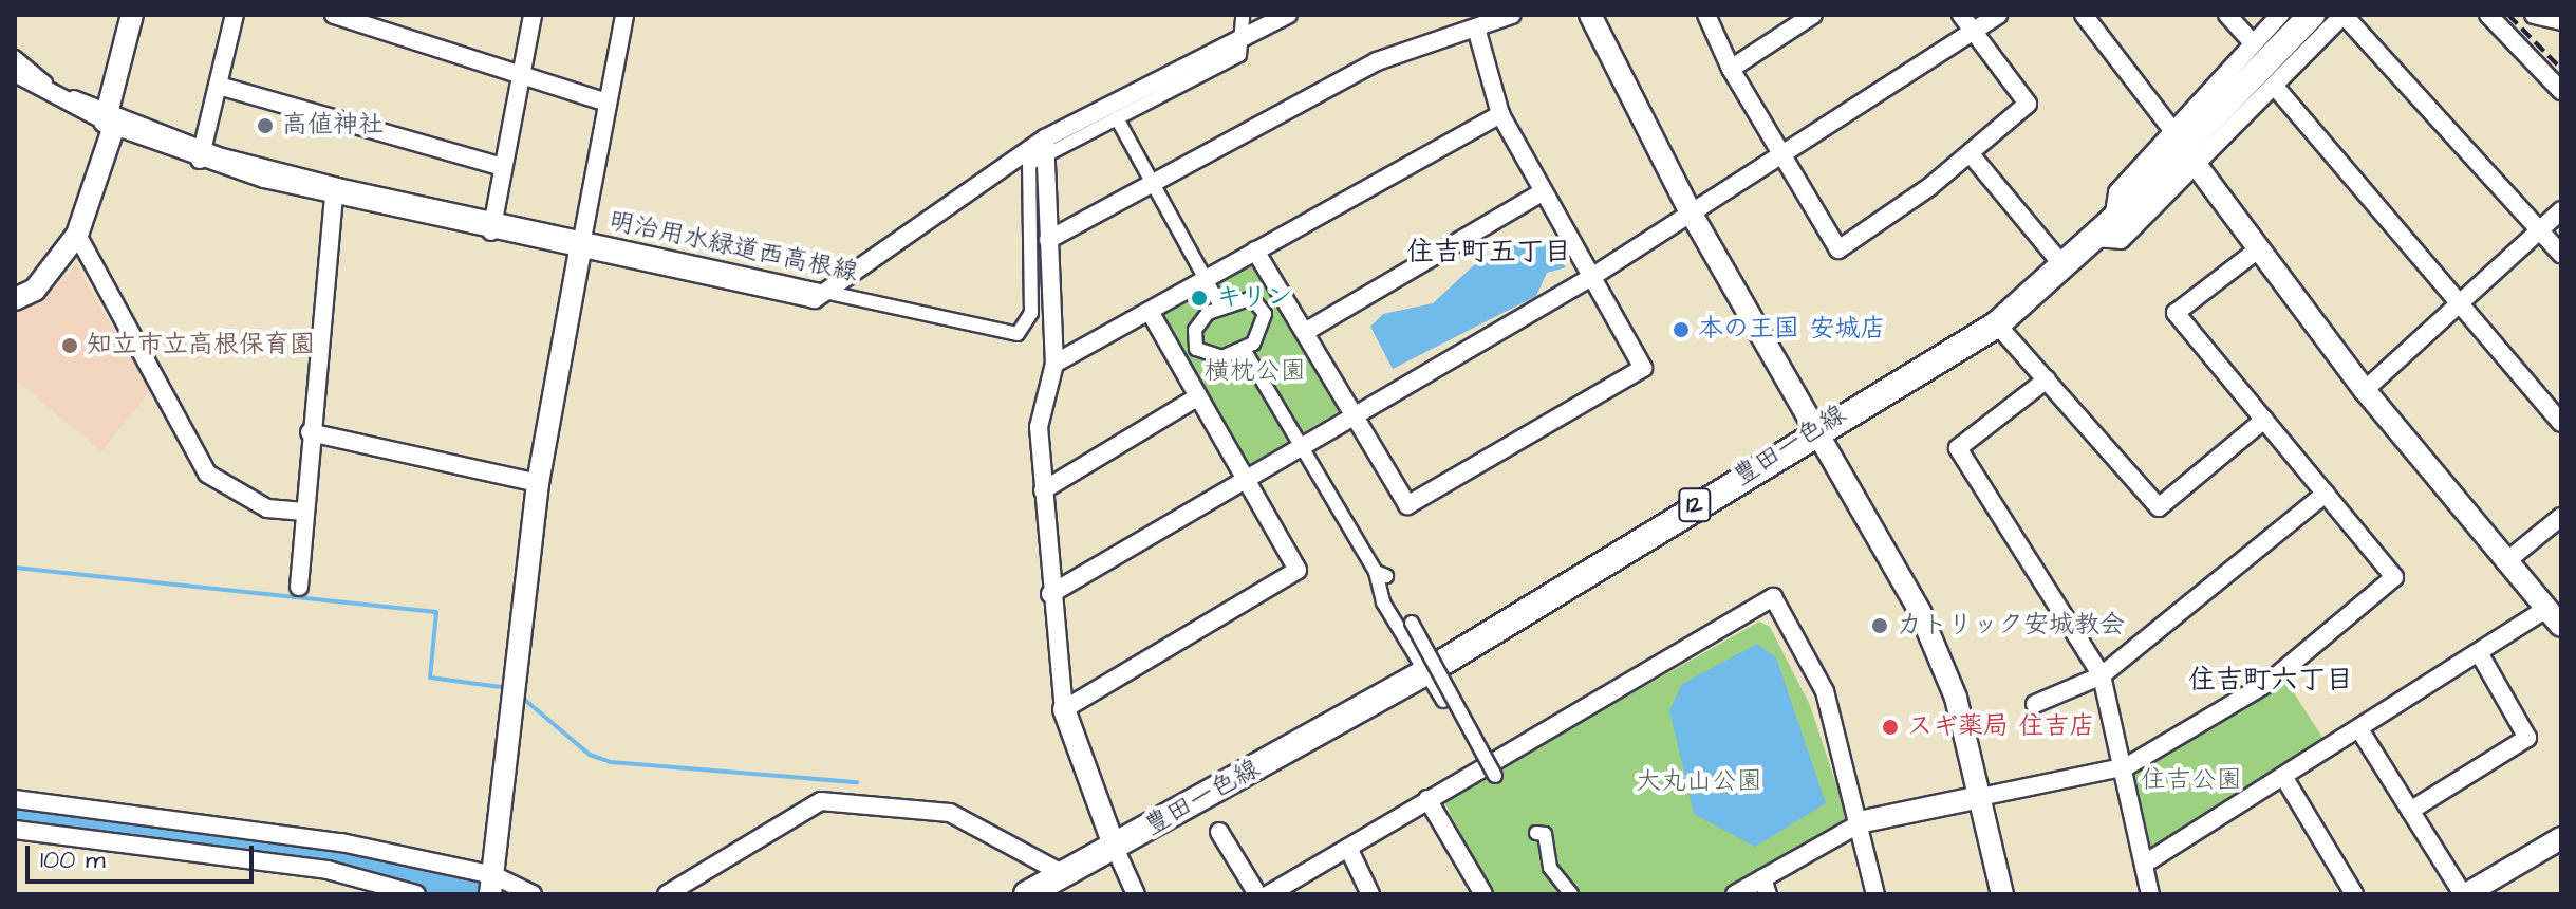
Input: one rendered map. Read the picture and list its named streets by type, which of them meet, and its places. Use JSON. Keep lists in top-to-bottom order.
{
  "streets": {
    "main road": ["豊田一色線", "12"],
    "street": ["明治用水緑道西高根線"]
  },
  "districts": ["住吉町五丁目", "住吉町六丁目"],
  "parks": ["横枕公園", "住吉公園", "大丸山公園"],
  "places": [
    "高値神社",
    "キリン",
    "本の王国 安城店",
    "知立市立高根保育園",
    "カトリック安城教会",
    "スギ薬局 住吉店"
  ],
  "scale_bar": "100 m"
}
